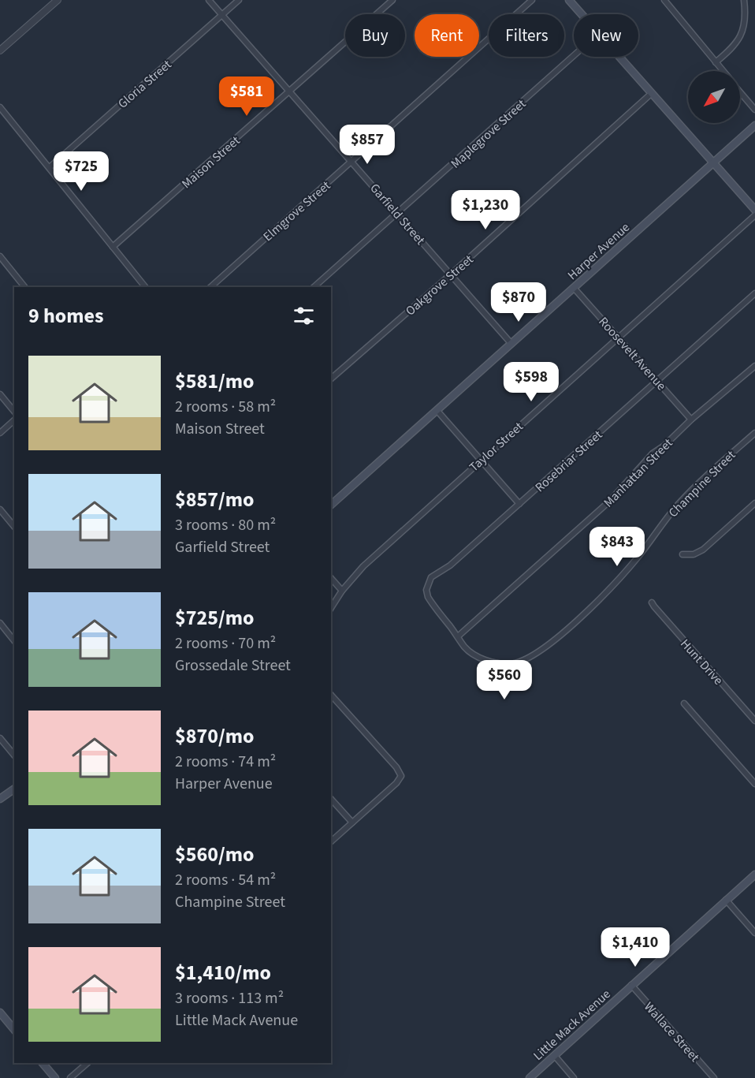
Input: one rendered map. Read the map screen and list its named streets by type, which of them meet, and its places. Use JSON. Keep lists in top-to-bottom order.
{
  "streets": {
    "main road": ["Harper Avenue", "Little Mack Avenue"],
    "street": [
      "Gloria Street",
      "Maplegrove Street",
      "Maison Street",
      "Elmgrove Street",
      "Garfield Street",
      "Oakgrove Street",
      "Roosevelt Avenue",
      "Taylor Street",
      "Rosebriar Street",
      "Manhattan Street",
      "Champine Street",
      "Hunt Drive",
      "Wallace Street"
    ]
  },
  "crossings": [
    ["Gloria Street", "Garfield Street"],
    ["Maplegrove Street", "Garfield Street"],
    ["Maison Street", "Garfield Street"],
    ["Elmgrove Street", "Garfield Street"],
    ["Garfield Street", "Harper Avenue"],
    ["Garfield Street", "Oakgrove Street"],
    ["Harper Avenue", "Roosevelt Avenue"],
    ["Roosevelt Avenue", "Taylor Street"],
    ["Roosevelt Avenue", "Rosebriar Street"],
    ["Roosevelt Avenue", "Manhattan Street"],
    ["Rosebriar Street", "Manhattan Street"],
    ["Rosebriar Street", "Champine Street"],
    ["Manhattan Street", "Champine Street"],
    ["Little Mack Avenue", "Wallace Street"]
  ],
  "north": "bottom left",
  "page": {
    "chip": [
      "Buy",
      "Rent",
      "Filters",
      "New"
    ],
    "price": [
      "$581",
      "$857",
      "$725",
      "$1,230",
      "$870",
      "$598",
      "$843",
      "$560",
      "$1,410"
    ],
    "heading": "9 homes",
    "list": [
      {
        "name": "$581/mo",
        "note": "2 rooms · 58 m² · Maison Street"
      },
      {
        "name": "$857/mo",
        "note": "3 rooms · 80 m² · Garfield Street"
      },
      {
        "name": "$725/mo",
        "note": "2 rooms · 70 m² · Grossedale Street"
      },
      {
        "name": "$870/mo",
        "note": "2 rooms · 74 m² · Harper Avenue"
      },
      {
        "name": "$560/mo",
        "note": "2 rooms · 54 m² · Champine Street"
      },
      {
        "name": "$1,410/mo",
        "note": "3 rooms · 113 m² · Little Mack Avenue"
      }
    ]
  }
}
